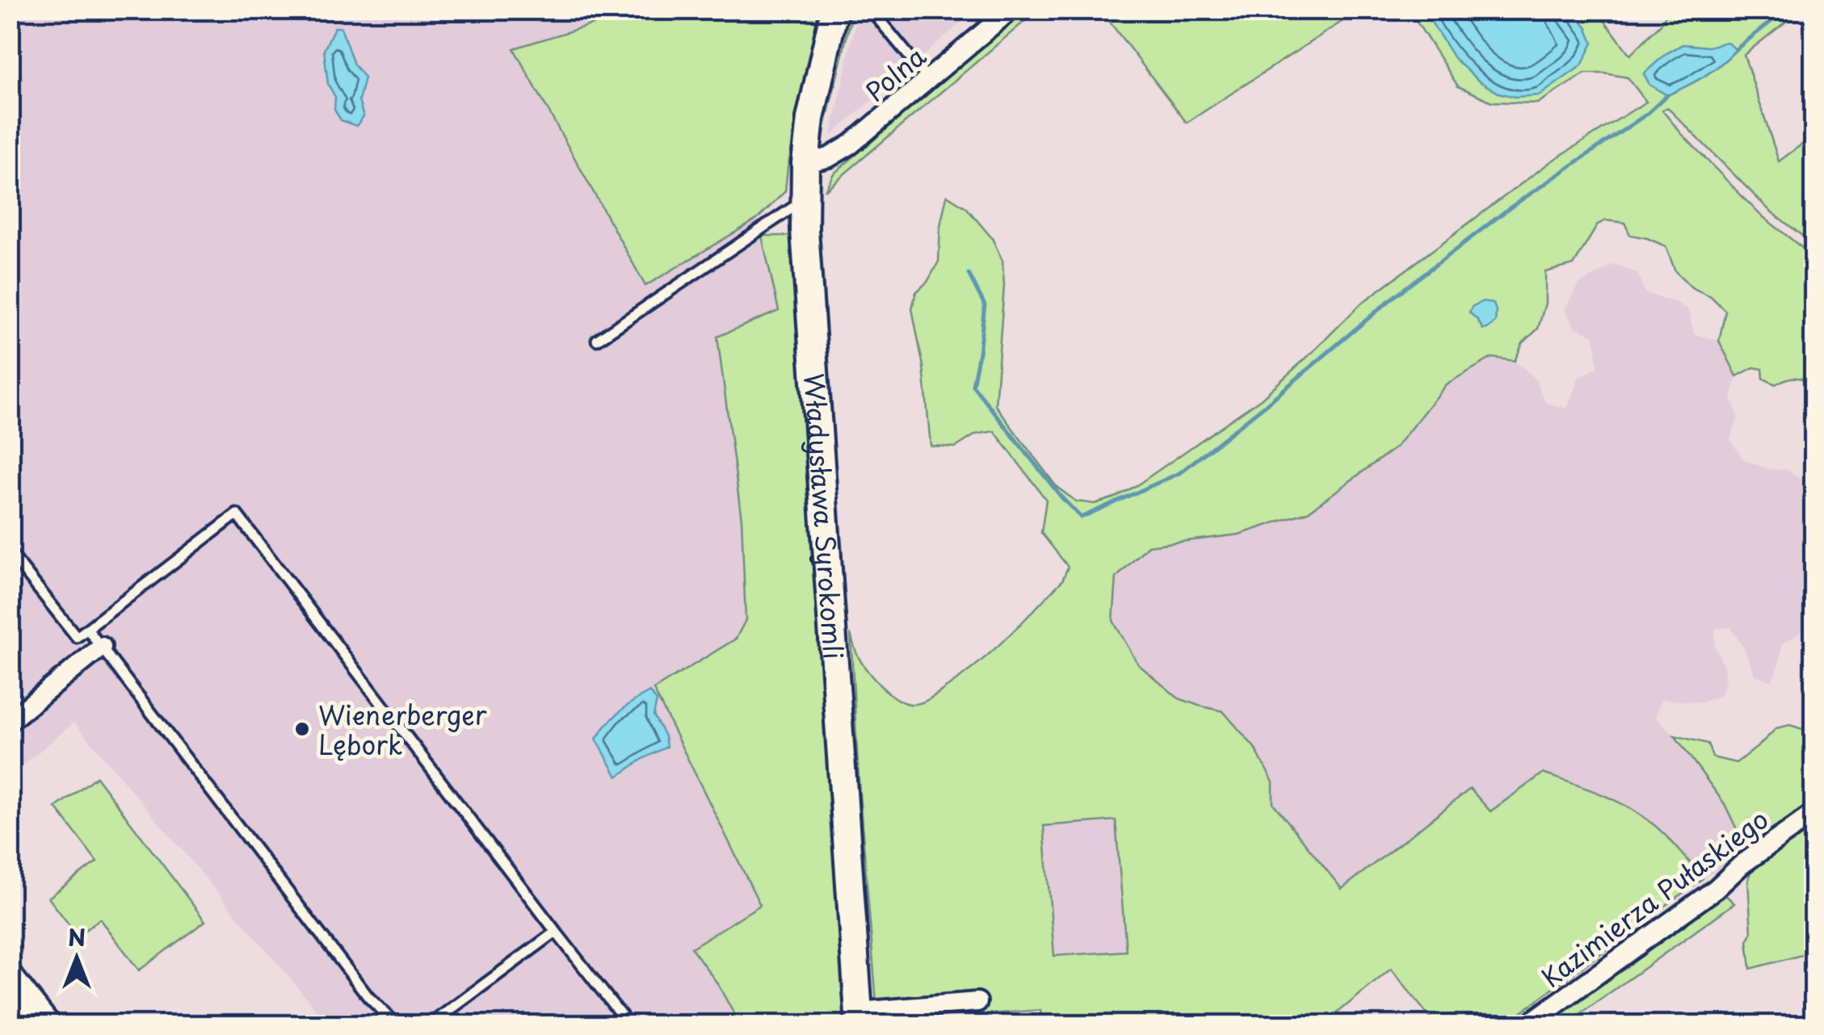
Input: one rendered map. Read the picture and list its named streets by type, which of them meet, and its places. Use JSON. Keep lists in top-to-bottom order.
{
  "streets": {
    "street": ["Polna", "Władysława Syrokomli", "Kazimierza Pułaskiego"]
  },
  "crossings": [
    ["Polna", "Władysława Syrokomli"]
  ],
  "places": ["Wienerberger Lębork"],
  "north": "top"
}
